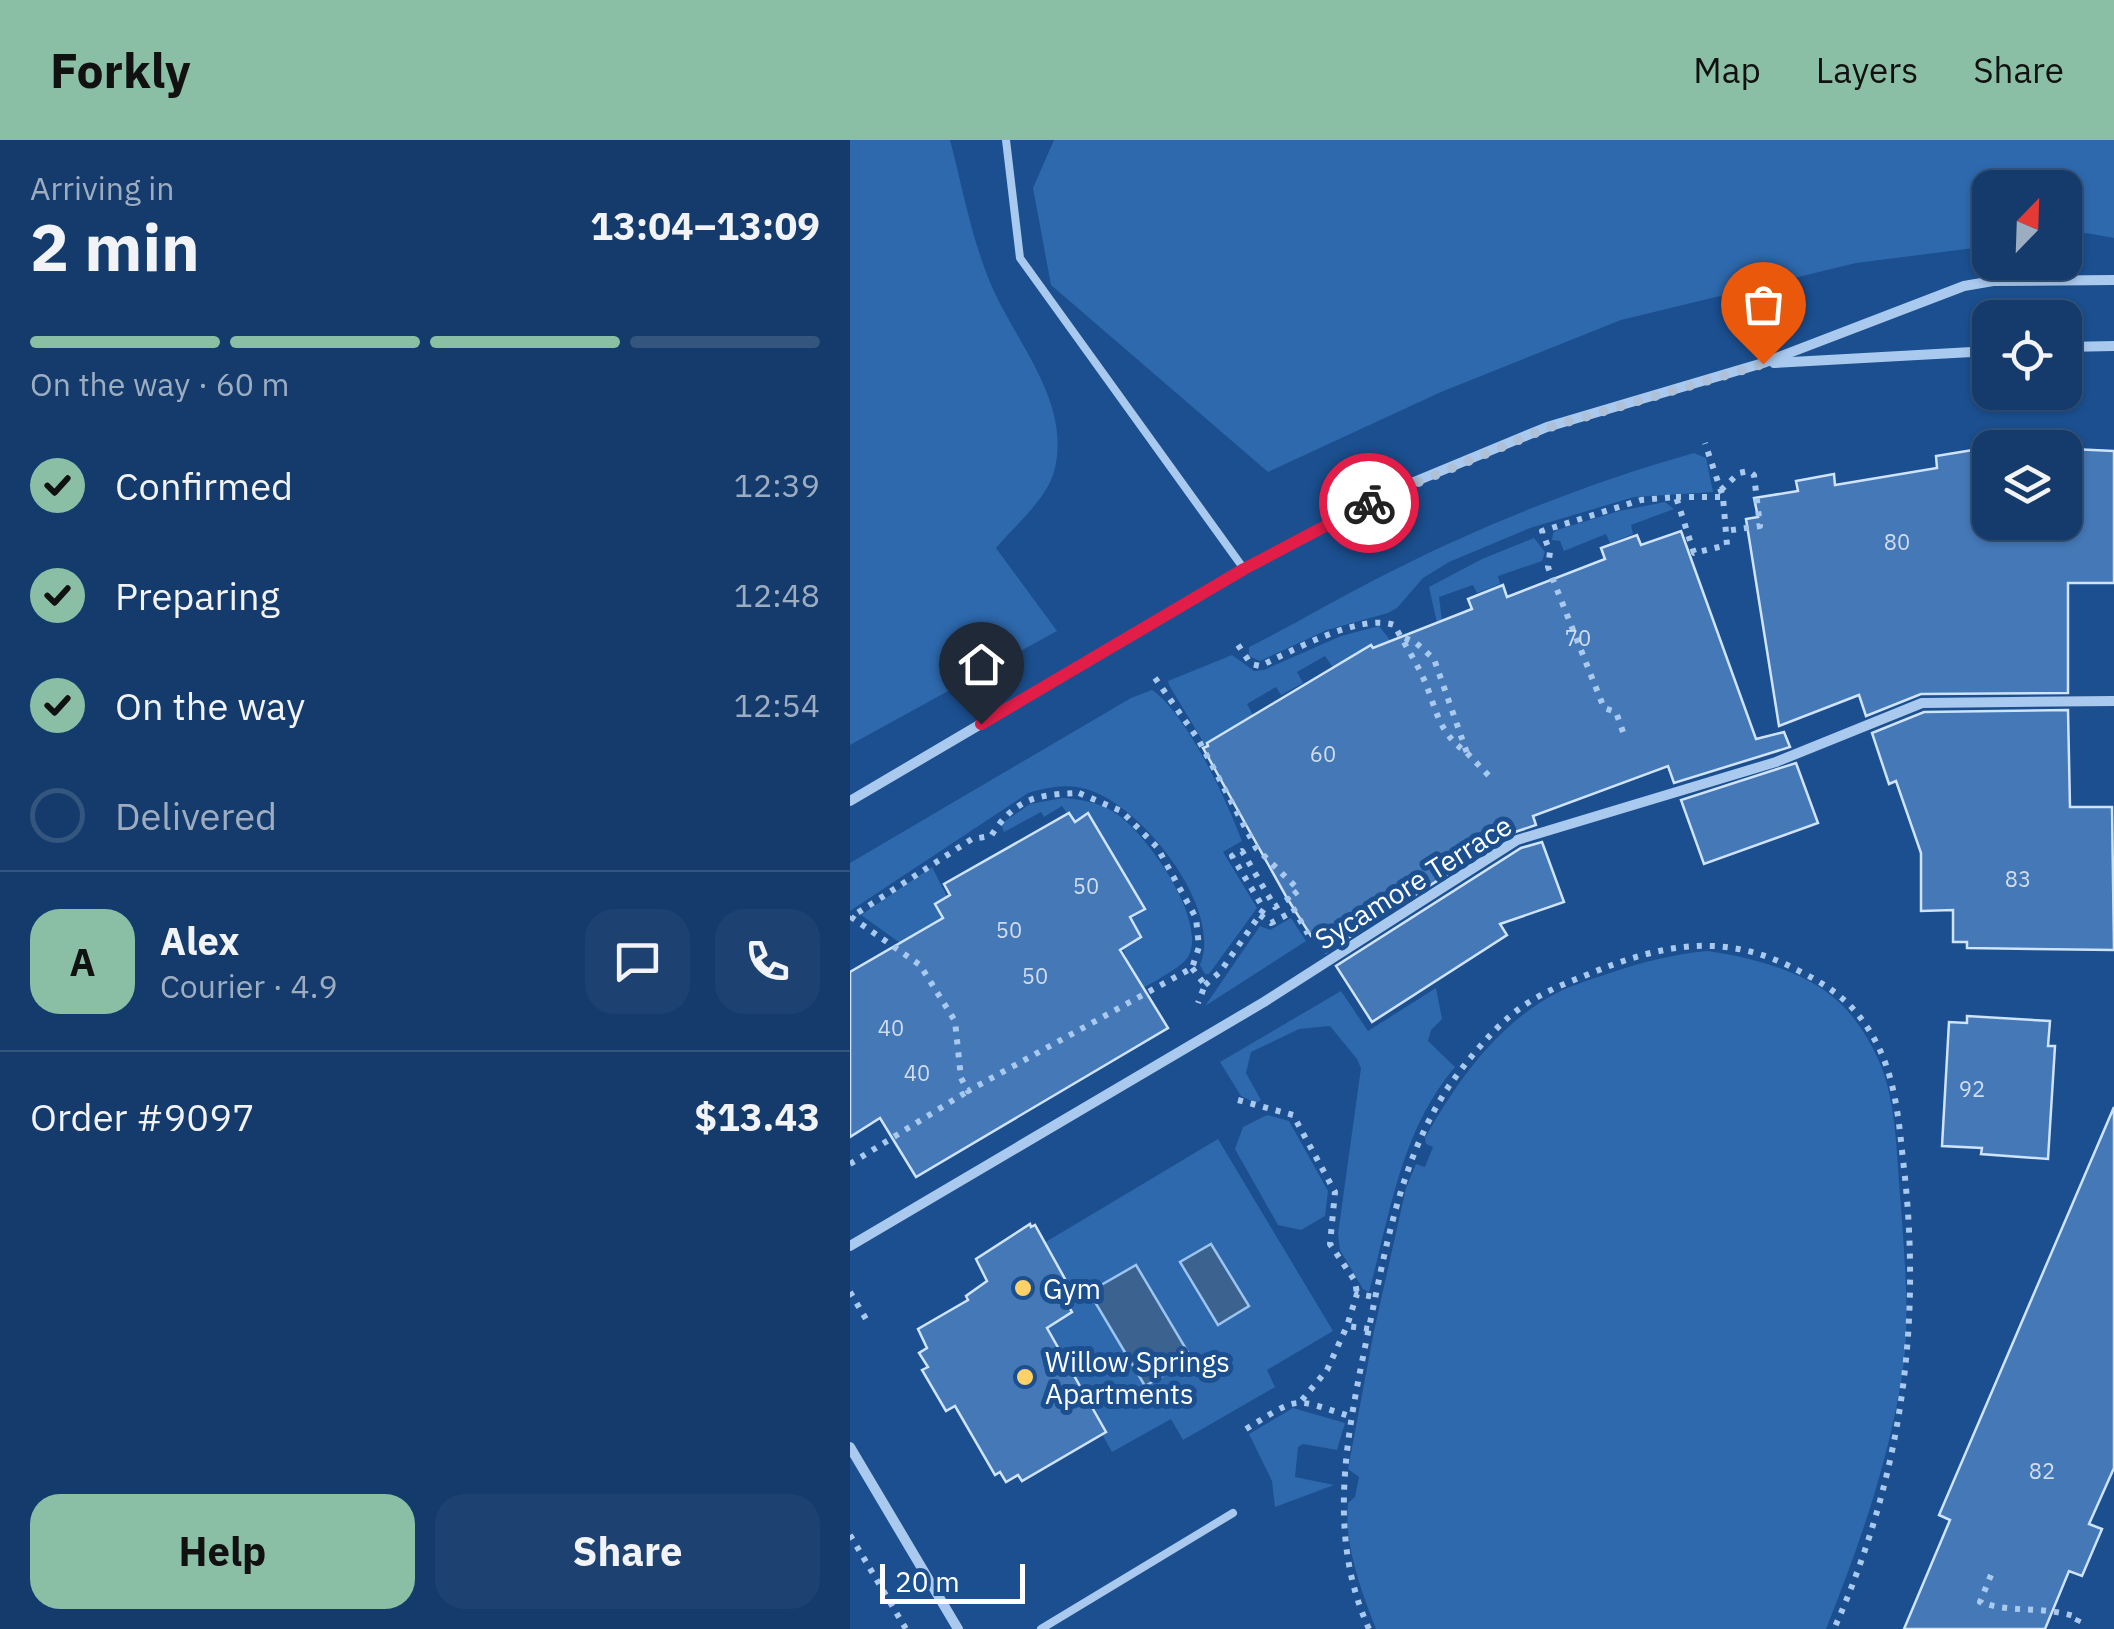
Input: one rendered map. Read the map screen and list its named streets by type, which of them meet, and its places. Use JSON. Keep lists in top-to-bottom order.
{
  "streets": {
    "street": ["Sycamore Terrace"]
  },
  "places": ["Gym", "Willow Springs Apartments"],
  "house_numbers": [
    "80",
    "70",
    "60",
    "83",
    "50",
    "50",
    "50",
    "40",
    "40",
    "92",
    "82"
  ],
  "scale_bar": "20 m",
  "north": "top right",
  "page": {
    "header": "Forkly",
    "nav": ["Map", "Layers", "Share"],
    "heading": ["2 min", "Arriving in", "13:04–13:09"],
    "panel": [
      "Alex",
      "Courier · 4.9",
      "Order #9097",
      "$13.43"
    ],
    "bar": "On the way · 60 m",
    "list": [
      ["Confirmed", "12:39"],
      ["Preparing", "12:48"],
      ["On the way", "12:54"],
      "Delivered"
    ],
    "round": "A",
    "buttons": ["Help", "Share"],
    "scale": "20 m"
  }
}
